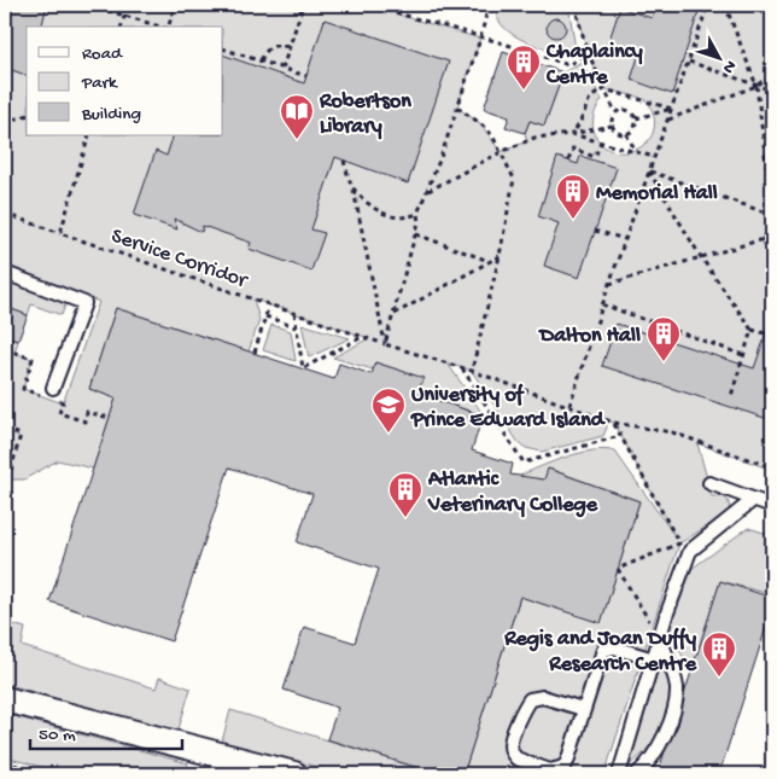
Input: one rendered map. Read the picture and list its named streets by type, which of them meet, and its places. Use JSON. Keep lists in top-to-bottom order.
{
  "streets": {
    "path": ["Service Corridor"]
  },
  "places": {
    "building": [
      "Chaplaincy Centre",
      "Memorial Hall",
      "Dalton Hall",
      "Atlantic Veterinary College",
      "Regis and Joan Duffy Research Centre"
    ],
    "library": ["Robertson Library"],
    "school or university": ["University of Prince Edward Island"]
  },
  "legend": ["Road", "Park", "Building"],
  "scale_bar": "50 m",
  "north": "bottom right"
}
